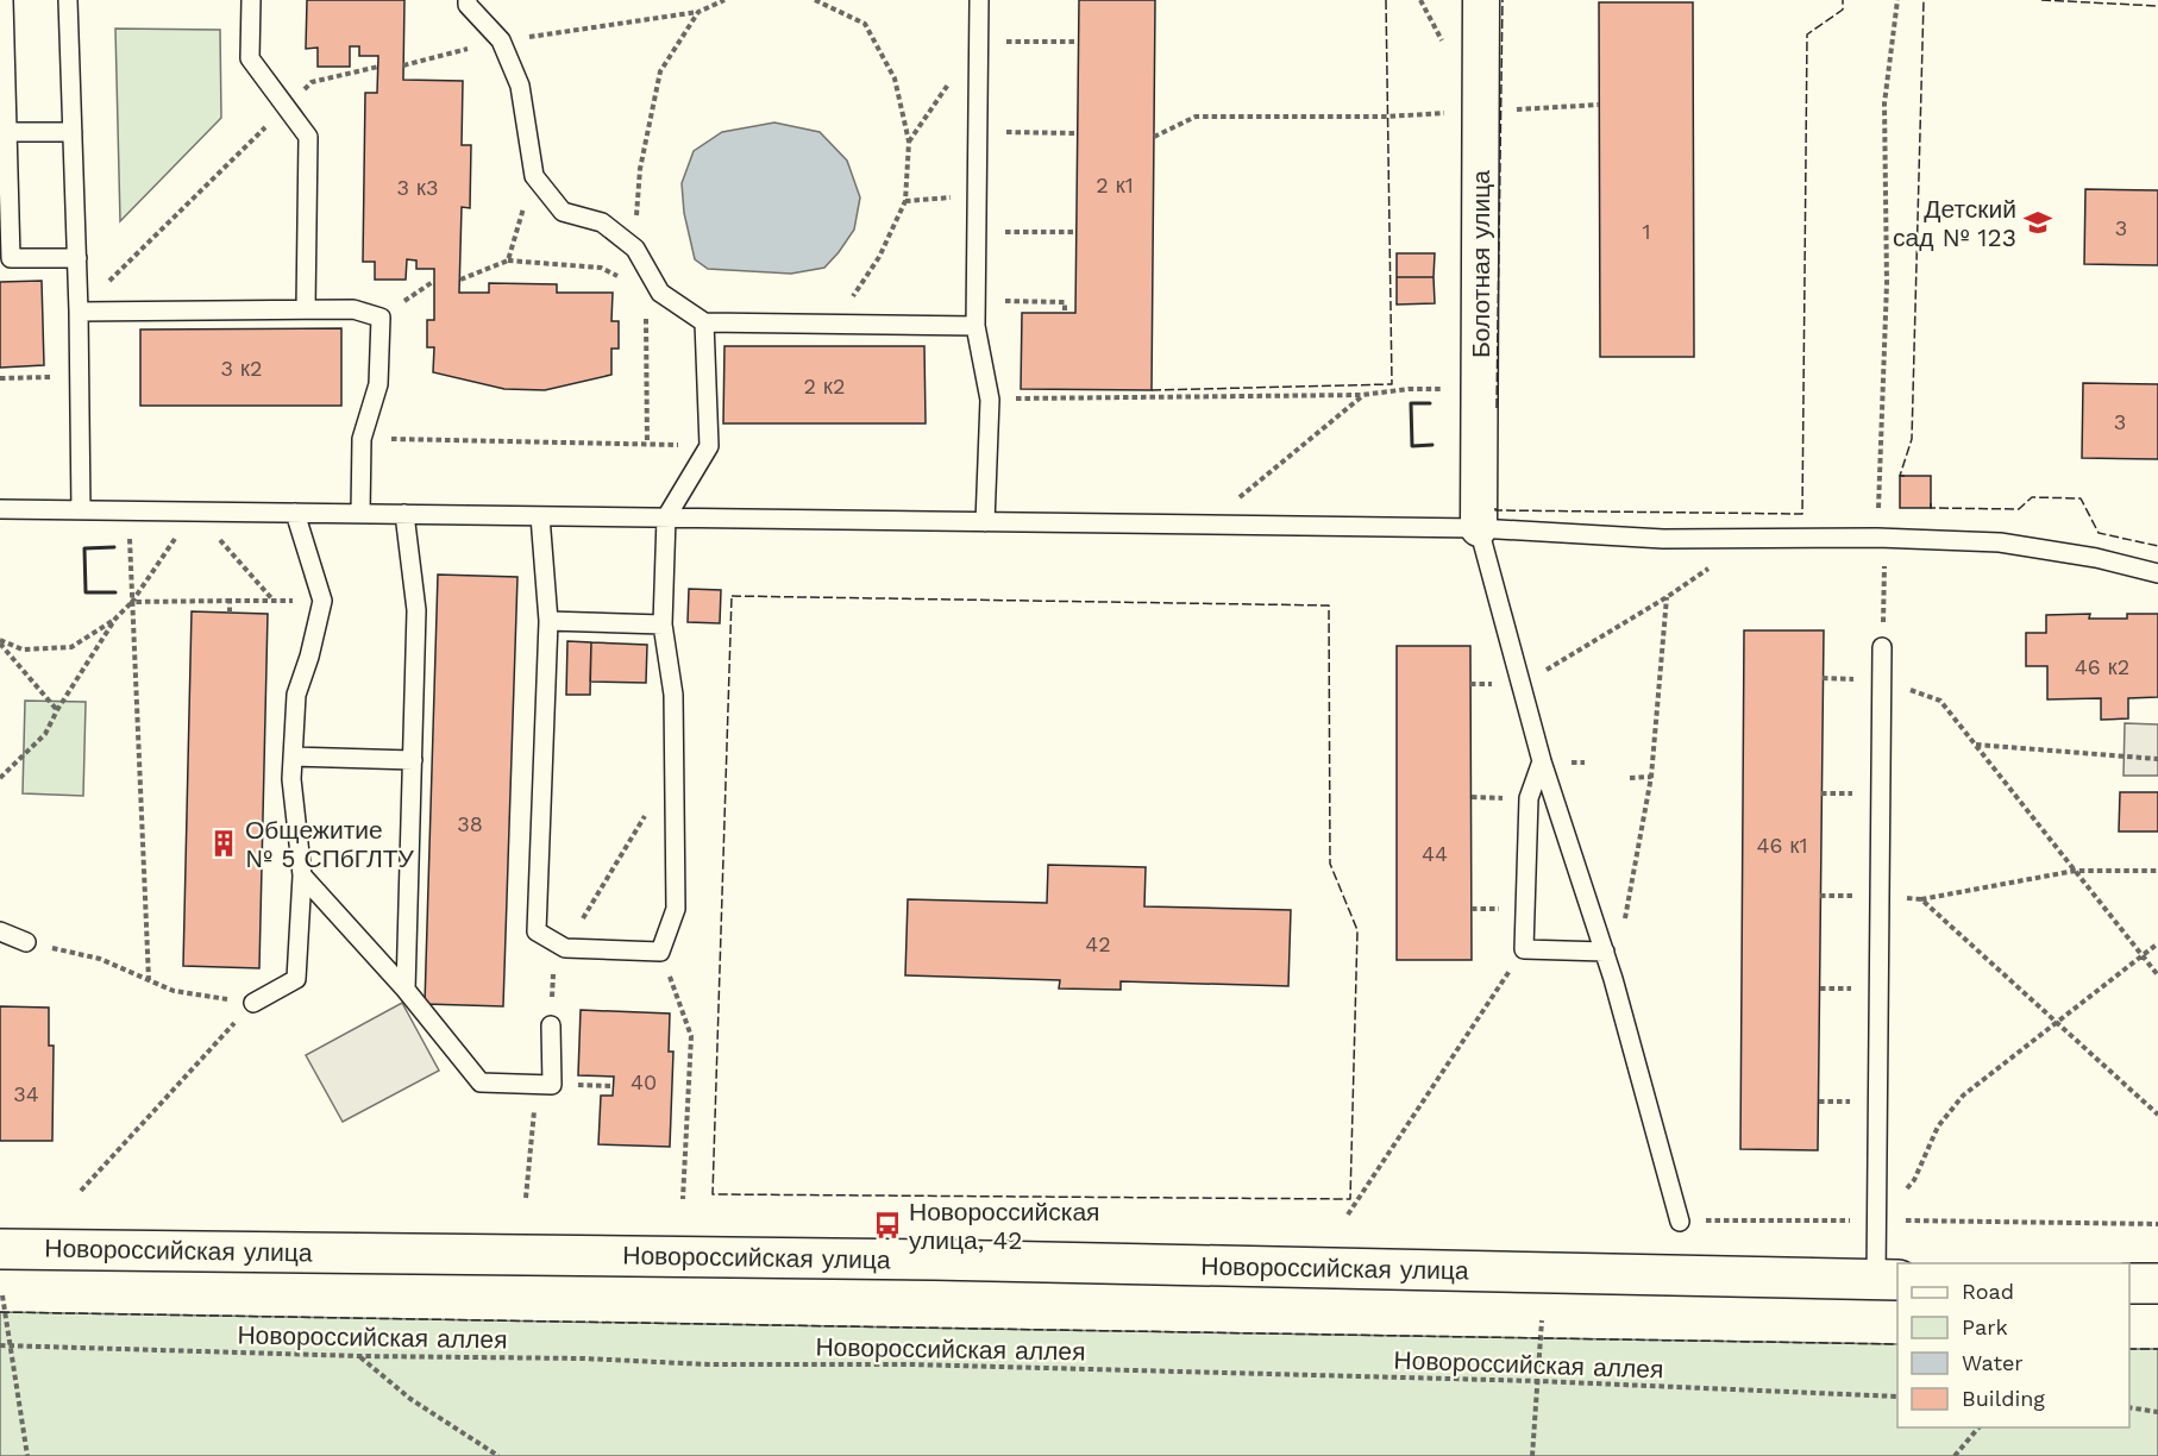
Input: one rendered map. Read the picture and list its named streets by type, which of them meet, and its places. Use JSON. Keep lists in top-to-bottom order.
{
  "streets": {
    "main road": ["Новороссийская улица"],
    "street": ["Болотная улица"],
    "path": ["Новороссийская аллея"]
  },
  "places": {
    "school or university": ["Детский сад № 123"],
    "building": ["Общежитие № 5 СПбГЛТУ"],
    "bus stop": ["Новороссийская улица, 42"]
  },
  "house_numbers": [
    "2 к1",
    "3 к3",
    "3",
    "1",
    "3 к2",
    "2 к2",
    "3",
    "46 к2",
    "38",
    "46 к1",
    "44",
    "42",
    "40",
    "34"
  ],
  "legend": [
    "Road",
    "Park",
    "Water",
    "Building"
  ]
}
